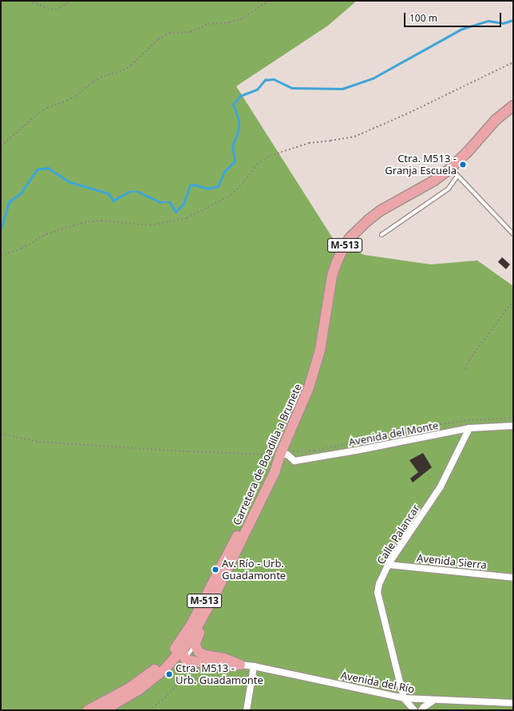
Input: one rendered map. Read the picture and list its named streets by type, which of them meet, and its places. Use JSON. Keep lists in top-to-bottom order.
{
  "streets": {
    "main road": ["M-513", "Carretera de Boadilla a Brunete"],
    "street": [
      "Avenida del Monte",
      "Calle Palancar",
      "Avenida Sierra",
      "Avenida del Río"
    ]
  },
  "crossings": [
    ["M-513", "Avenida del Monte"],
    ["M-513", "Carretera de Boadilla a Brunete"],
    ["Avenida del Monte", "Carretera de Boadilla a Brunete"],
    ["Avenida del Monte", "Calle Palancar"],
    ["Calle Palancar", "Avenida Sierra"],
    ["Calle Palancar", "Avenida del Río"]
  ],
  "places": ["Ctra. M513 - Granja Escuela", "Av. Río - Urb. Guadamonte", "Ctra. M513 - Urb. Guadamonte"],
  "scale_bar": "100 m"
}
